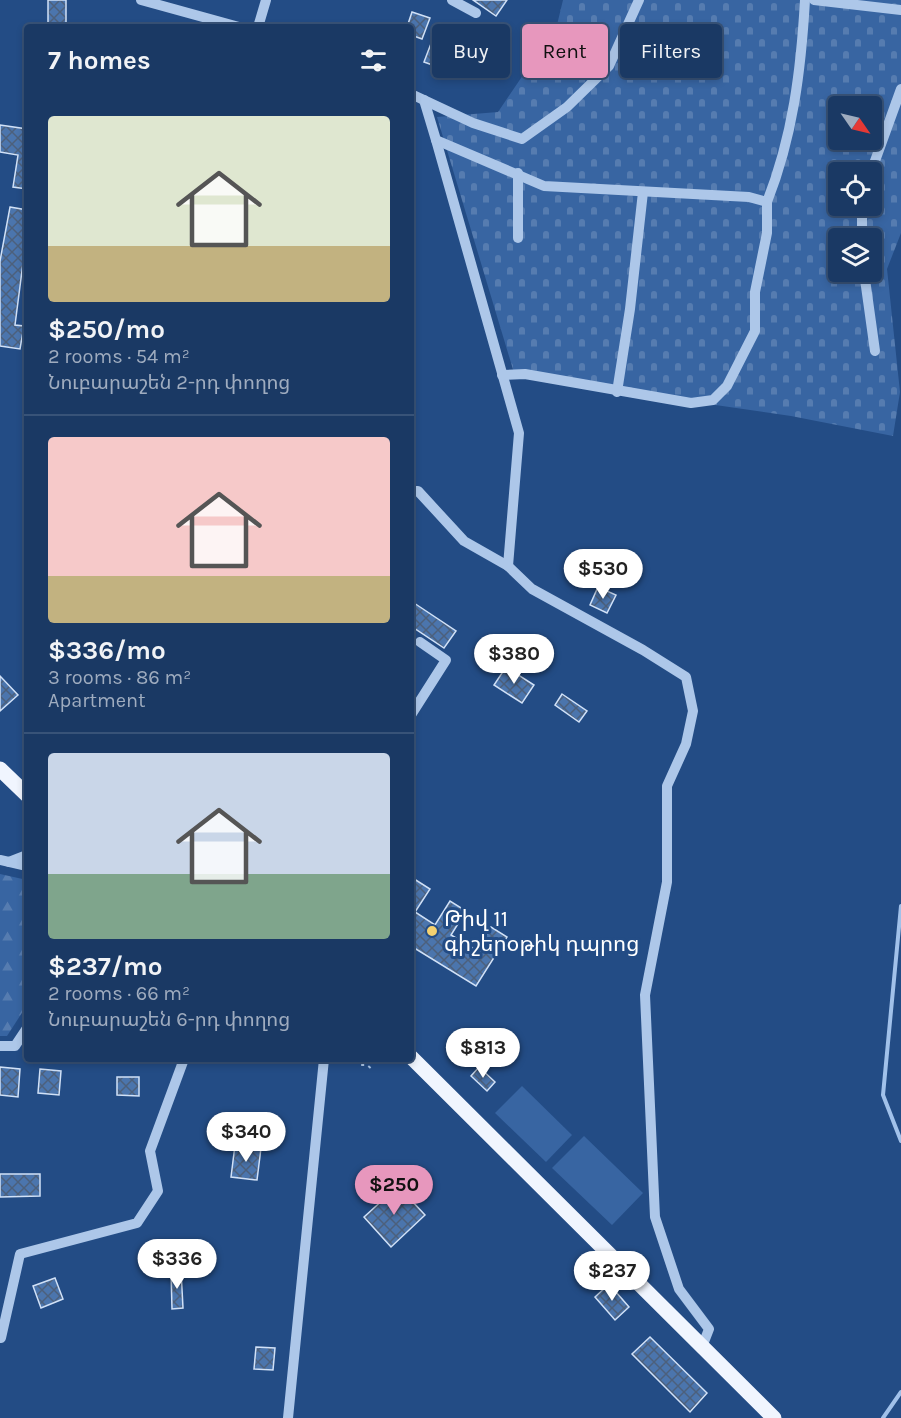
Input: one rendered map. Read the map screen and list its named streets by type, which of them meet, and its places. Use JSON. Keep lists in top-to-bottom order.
{
  "places": ["Թիվ 11 գիշերօթիկ դպրոց"],
  "north": "bottom right",
  "page": {
    "chip": ["Buy", "Rent", "Filters"],
    "heading": "7 homes",
    "list": [
      {
        "name": "$250/mo",
        "note": "2 rooms · 54 m² · Նուբարաշեն 2-րդ փողոց"
      },
      {
        "name": "$336/mo",
        "note": "3 rooms · 86 m² · Apartment"
      },
      {
        "name": "$237/mo",
        "note": "2 rooms · 66 m² · Նուբարաշեն 6-րդ փողոց"
      }
    ],
    "price": [
      "$530",
      "$380",
      "$813",
      "$340",
      "$250",
      "$336",
      "$237"
    ]
  }
}
